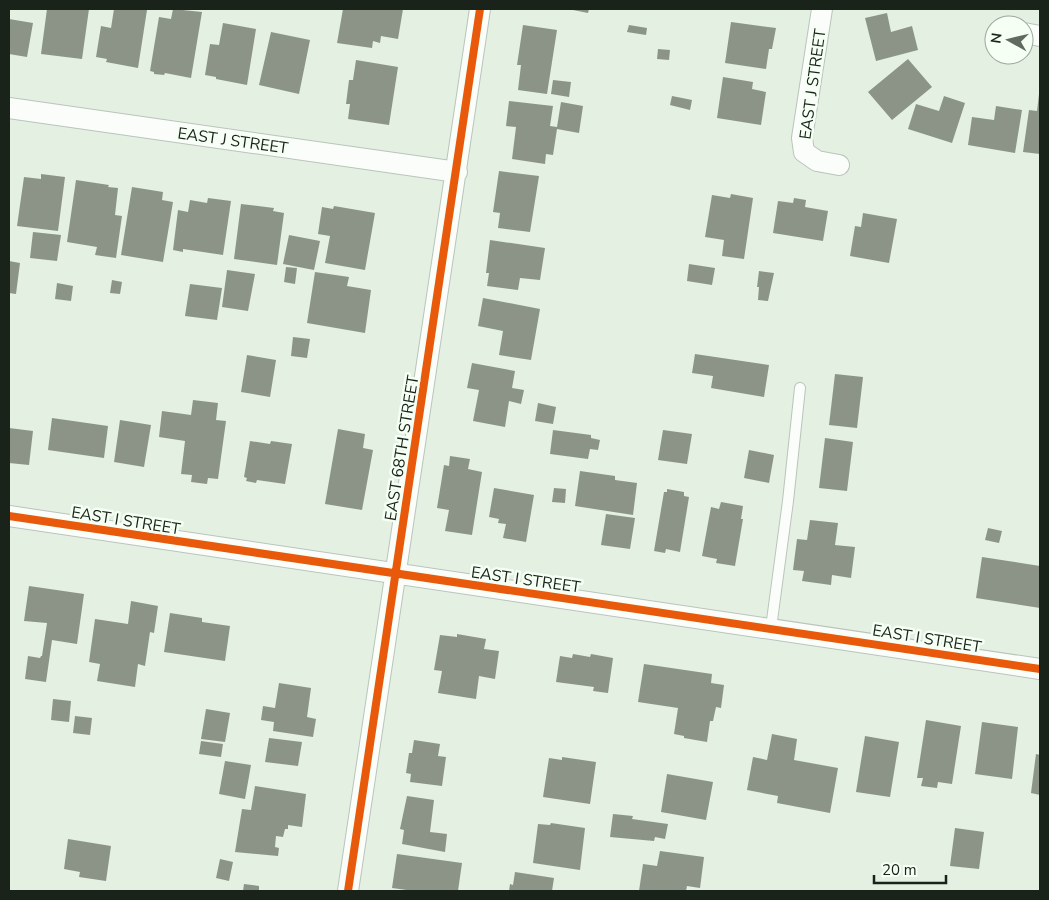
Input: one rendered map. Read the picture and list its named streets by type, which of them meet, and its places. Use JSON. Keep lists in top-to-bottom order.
{
  "streets": {
    "street": ["EAST J STREET", "EAST 68TH STREET", "EAST I STREET"]
  },
  "crossings": [
    ["EAST J STREET", "EAST 68TH STREET"],
    ["EAST 68TH STREET", "EAST I STREET"]
  ],
  "scale_bar": "20 m",
  "north": "left"
}
